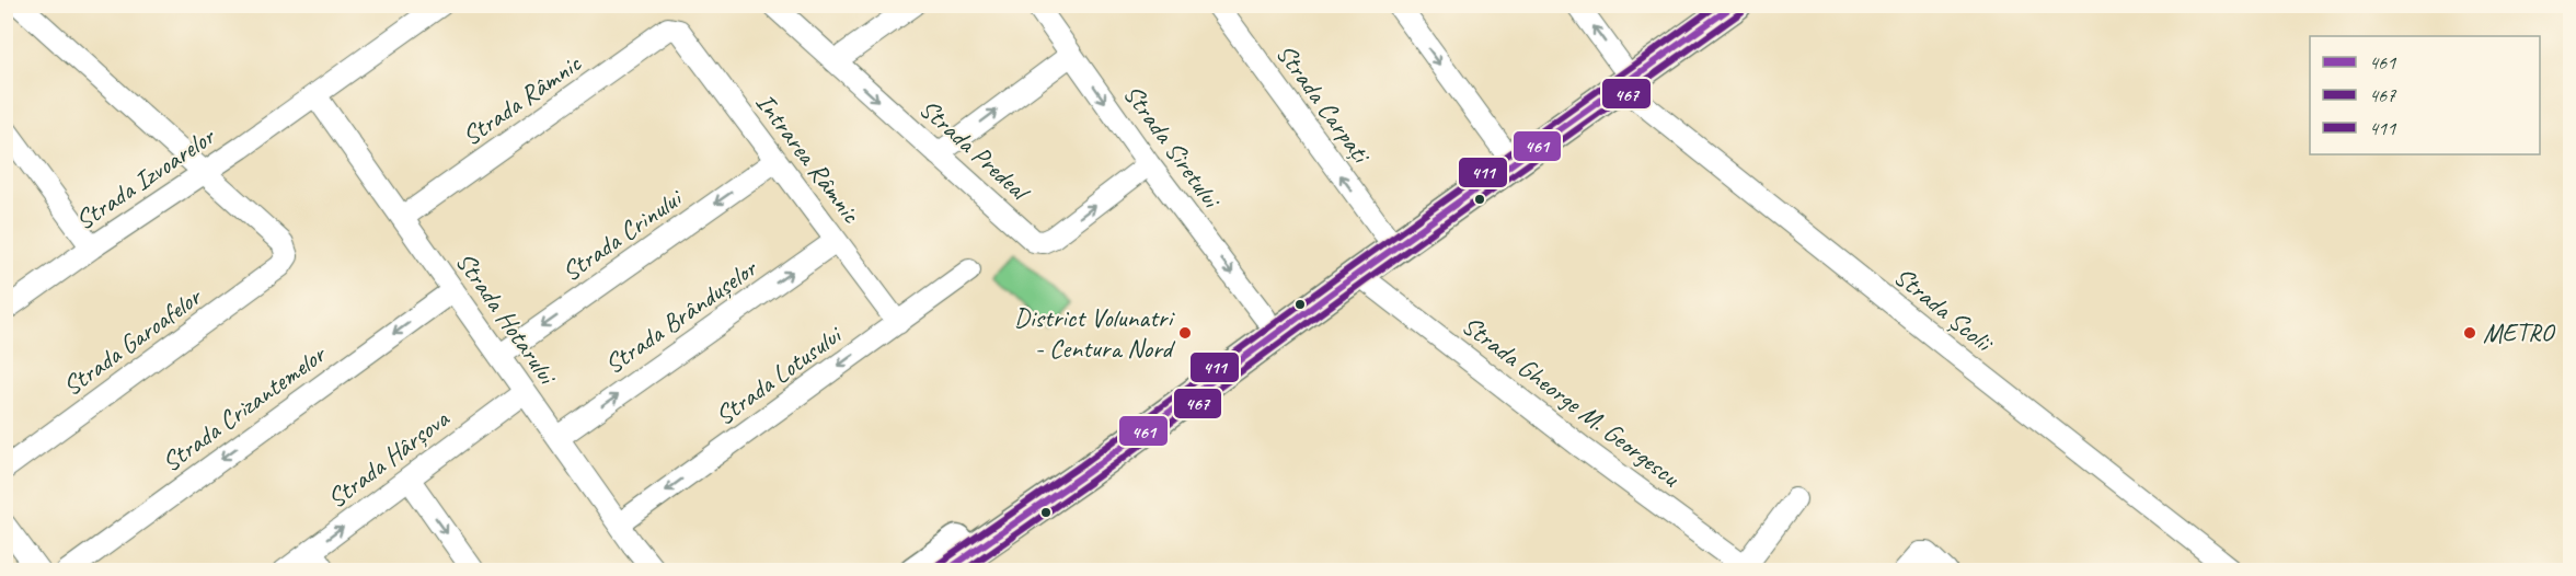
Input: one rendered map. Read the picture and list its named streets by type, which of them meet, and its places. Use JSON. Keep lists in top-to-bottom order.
{
  "streets": {
    "street": [
      "Strada Râmnic",
      "Strada Carpați",
      "Strada Siretului",
      "Strada Predeal",
      "Intrarea Râmnic",
      "Strada Izvoarelor",
      "Strada Crinului",
      "Strada Școlii",
      "Strada Brândușelor",
      "Strada Hotarului",
      "Strada Garoafelor",
      "Strada Lotusului",
      "Strada Gheorge M. Georgescu",
      "Strada Crizantemelor",
      "Strada Hârșova"
    ]
  },
  "crossings": [
    ["Strada Râmnic", "Intrarea Râmnic"],
    ["Strada Râmnic", "Strada Hotarului"],
    ["Strada Siretului", "Strada Predeal"],
    ["Intrarea Râmnic", "Strada Crinului"],
    ["Intrarea Râmnic", "Strada Brândușelor"],
    ["Intrarea Râmnic", "Strada Lotusului"],
    ["Strada Izvoarelor", "Strada Hotarului"],
    ["Strada Izvoarelor", "Strada Garoafelor"],
    ["Strada Crinului", "Strada Hotarului"],
    ["Strada Brândușelor", "Strada Hotarului"],
    ["Strada Hotarului", "Strada Lotusului"],
    ["Strada Hotarului", "Strada Crizantemelor"],
    ["Strada Hotarului", "Strada Hârșova"]
  ],
  "one_way": [
    "Strada Siretului",
    "Strada Predeal",
    "Strada Crinului",
    "Strada Brândușelor",
    "Strada Lotusului",
    "Strada Crizantemelor",
    "Strada Hârșova"
  ],
  "places": ["District Volunatri - Centura Nord", "METRO"],
  "lines": ["transit line 461", "transit line 411", "transit line 467"],
  "legend": ["461", "467", "411"]
}
